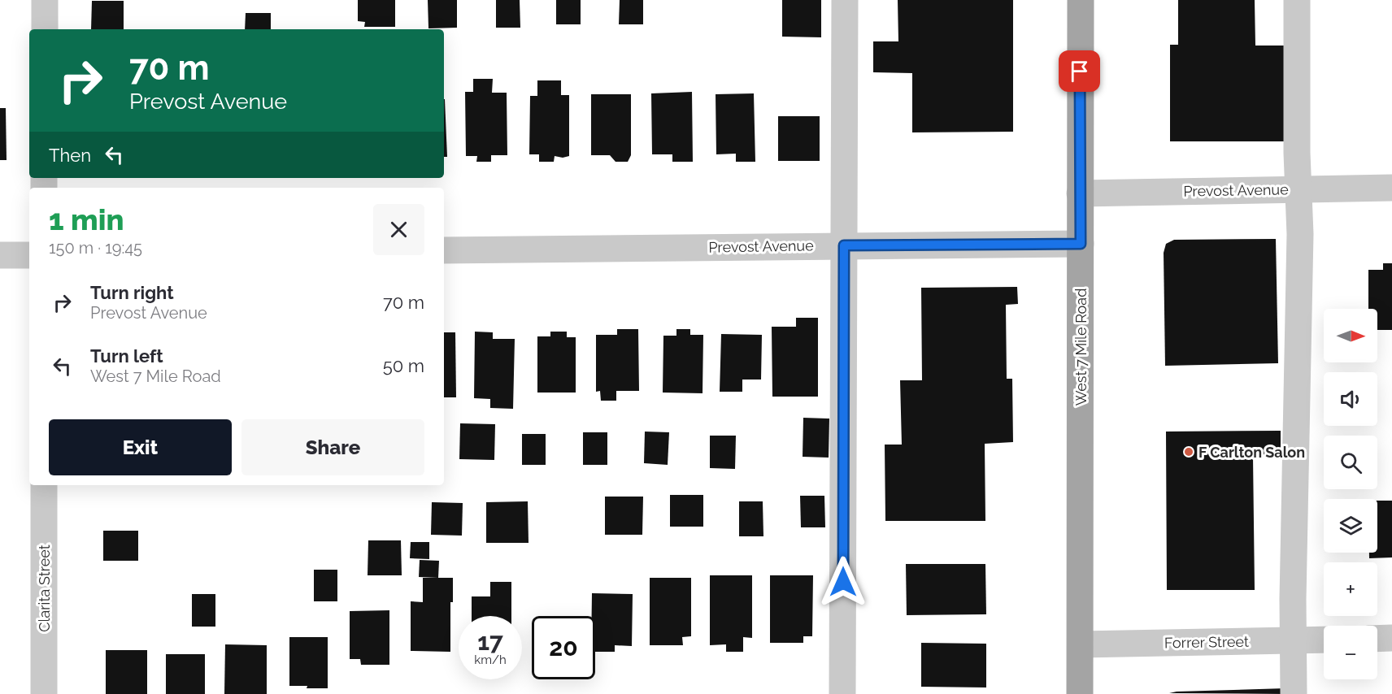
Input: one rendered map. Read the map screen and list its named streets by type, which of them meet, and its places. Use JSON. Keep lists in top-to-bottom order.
{
  "streets": {
    "main road": ["West 7 Mile Road"],
    "street": ["Prevost Avenue", "Clarita Street", "Forrer Street"]
  },
  "crossings": [
    ["Prevost Avenue", "West 7 Mile Road"],
    ["West 7 Mile Road", "Forrer Street"]
  ],
  "places": ["F Carlton Salon"],
  "north": "right",
  "page": {
    "turn": ["70 m", "Prevost Avenue"],
    "then": "Then",
    "heading": ["1 min", "150 m · 19:45"],
    "list": [
      {
        "name": "Turn right",
        "note": "Prevost Avenue",
        "value": "70 m"
      },
      {
        "name": "Turn left",
        "note": "West 7 Mile Road",
        "value": "50 m"
      }
    ],
    "map_buttons": ["+", "−"],
    "buttons": ["Exit", "Share"],
    "speed": "17 km/h",
    "limit": "20"
  }
}
